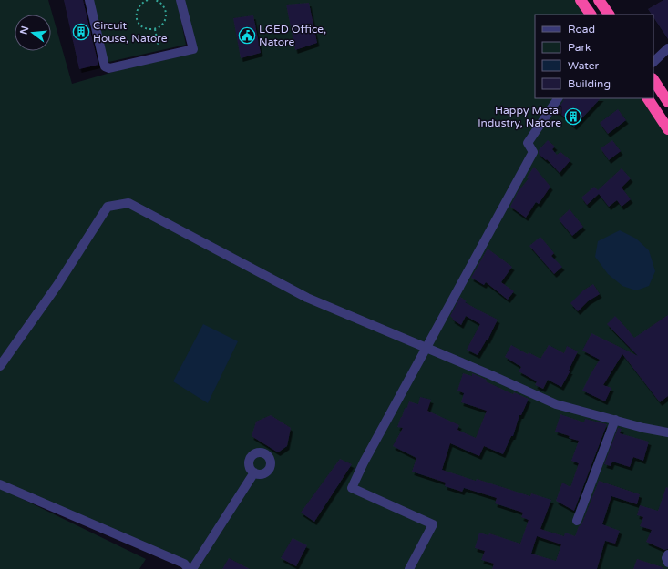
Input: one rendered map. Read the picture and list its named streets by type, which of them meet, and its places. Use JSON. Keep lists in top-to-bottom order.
{
  "places": {
    "building": ["Circuit House, Natore", "Happy Metal Industry, Natore"],
    "public building": ["LGED Office, Natore"]
  },
  "legend": [
    "Road",
    "Park",
    "Water",
    "Building"
  ],
  "north": "left"
}
